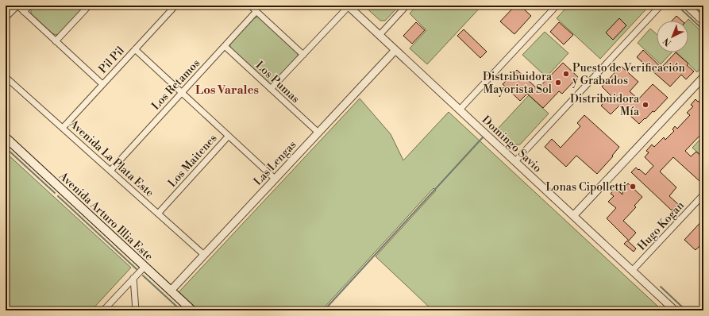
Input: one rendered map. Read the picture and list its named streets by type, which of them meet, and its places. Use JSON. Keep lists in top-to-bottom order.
{
  "streets": {
    "main road": ["Avenida Arturo Illia Este"],
    "street": [
      "Pil Pil",
      "Los Pumas",
      "Los Retamos",
      "Domingo Savio",
      "Avenida La Plata Este",
      "Los Maitenes",
      "Las Lengas",
      "Hugo Kogan"
    ]
  },
  "crossings": [
    ["Pil Pil", "Avenida La Plata Este"],
    ["Los Pumas", "Los Retamos"],
    ["Los Pumas", "Las Lengas"],
    ["Los Retamos", "Avenida La Plata Este"],
    ["Domingo Savio", "Las Lengas"],
    ["Domingo Savio", "Hugo Kogan"],
    ["Avenida La Plata Este", "Los Maitenes"],
    ["Avenida La Plata Este", "Las Lengas"],
    ["Las Lengas", "Avenida Arturo Illia Este"]
  ],
  "districts": ["Los Varales"],
  "places": [
    "Puesto de Verificación y Grabados",
    "Distribuidora Mayorista Sol",
    "Distribuidora Mía",
    "Lonas Cipolletti"
  ],
  "north": "bottom left"
}
